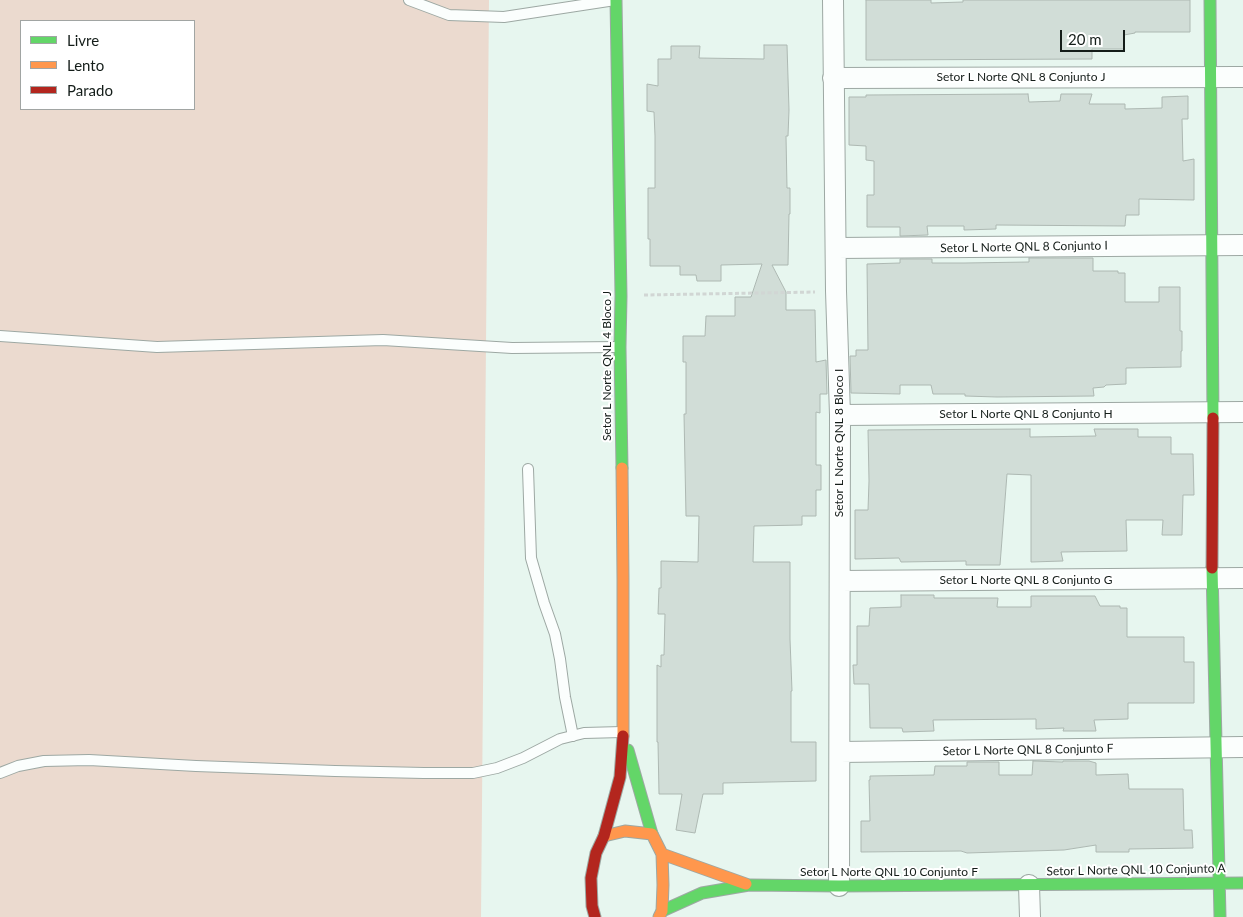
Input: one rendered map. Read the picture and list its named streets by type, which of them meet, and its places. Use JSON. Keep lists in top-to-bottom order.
{
  "streets": {
    "street": [
      "Setor L Norte QNL 8 Conjunto J",
      "Setor L Norte QNL 8 Conjunto I",
      "Setor L Norte QNL 4 Bloco J",
      "Setor L Norte QNL 8 Conjunto H",
      "Setor L Norte QNL 8 Bloco I",
      "Setor L Norte QNL 8 Conjunto G",
      "Setor L Norte QNL 8 Conjunto F",
      "Setor L Norte QNL 10 Conjunto A",
      "Setor L Norte QNL 10 Conjunto F"
    ]
  },
  "crossings": [
    ["Setor L Norte QNL 8 Conjunto J", "Setor L Norte QNL 8 Bloco I"],
    ["Setor L Norte QNL 8 Conjunto I", "Setor L Norte QNL 8 Bloco I"],
    ["Setor L Norte QNL 8 Conjunto H", "Setor L Norte QNL 8 Bloco I"],
    ["Setor L Norte QNL 8 Bloco I", "Setor L Norte QNL 8 Conjunto G"],
    ["Setor L Norte QNL 8 Bloco I", "Setor L Norte QNL 8 Conjunto F"],
    ["Setor L Norte QNL 8 Bloco I", "Setor L Norte QNL 10 Conjunto F"],
    ["Setor L Norte QNL 10 Conjunto A", "Setor L Norte QNL 10 Conjunto F"]
  ],
  "legend": ["Livre", "Lento", "Parado"],
  "scale_bar": "20 m"
}
